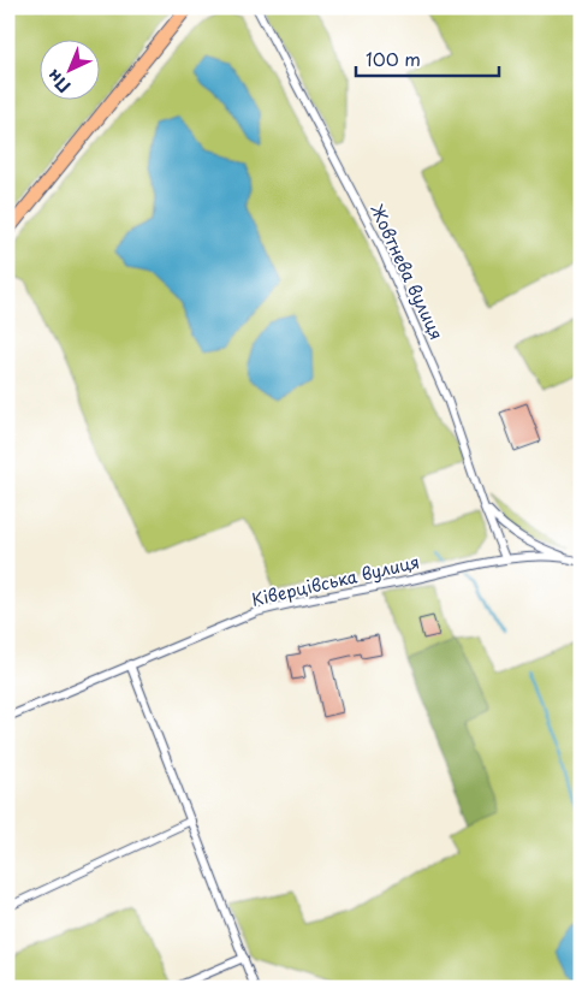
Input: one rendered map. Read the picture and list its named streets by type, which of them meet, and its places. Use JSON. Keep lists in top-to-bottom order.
{
  "streets": {
    "street": ["Жовтнева вулиця", "Ківерцівська вулиця"]
  },
  "crossings": [
    ["Жовтнева вулиця", "Ківерцівська вулиця"]
  ],
  "scale_bar": "100 m",
  "north": "bottom left"
}
